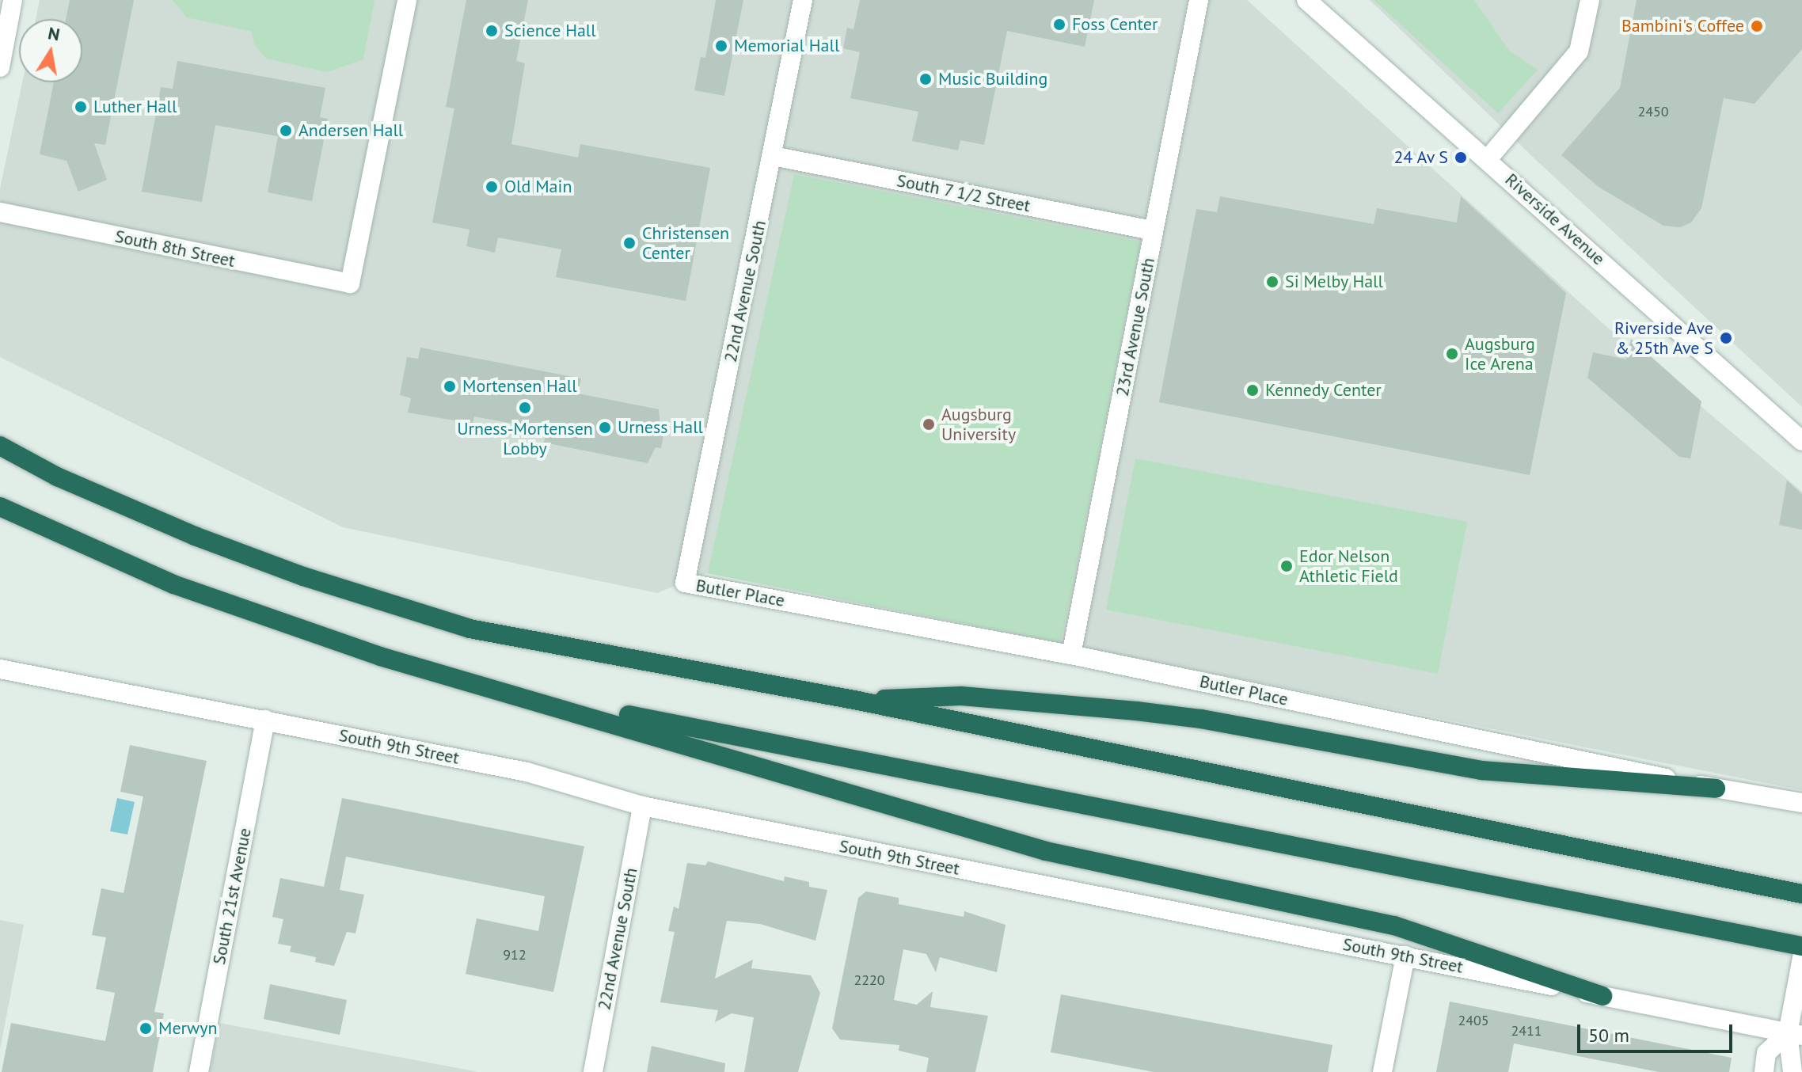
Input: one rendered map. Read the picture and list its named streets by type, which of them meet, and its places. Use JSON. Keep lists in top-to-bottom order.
{
  "streets": {
    "street": [
      "South 7 1/2 Street",
      "Riverside Avenue",
      "South 8th Street",
      "22nd Avenue South",
      "23rd Avenue South",
      "Butler Place",
      "South 9th Street",
      "South 21st Avenue"
    ]
  },
  "crossings": [
    ["South 7 1/2 Street", "22nd Avenue South"],
    ["South 7 1/2 Street", "23rd Avenue South"],
    ["22nd Avenue South", "Butler Place"],
    ["22nd Avenue South", "South 9th Street"],
    ["23rd Avenue South", "Butler Place"],
    ["South 9th Street", "South 21st Avenue"]
  ],
  "places": [
    "Foss Center",
    "Bambini's Coffee",
    "Science Hall",
    "Memorial Hall",
    "Music Building",
    "Luther Hall",
    "Andersen Hall",
    "24 Av S",
    "Old Main",
    "Christensen Center",
    "Si Melby Hall",
    "Riverside Ave & 25th Ave S",
    "Augsburg Ice Arena",
    "Mortensen Hall",
    "Kennedy Center",
    "Urness-Mortensen Lobby",
    "Augsburg University",
    "Urness Hall",
    "Edor Nelson Athletic Field",
    "Merwyn"
  ],
  "house_numbers": [
    "2450",
    "912",
    "2220",
    "2405",
    "2411"
  ],
  "scale_bar": "50 m",
  "north": "top"
}
